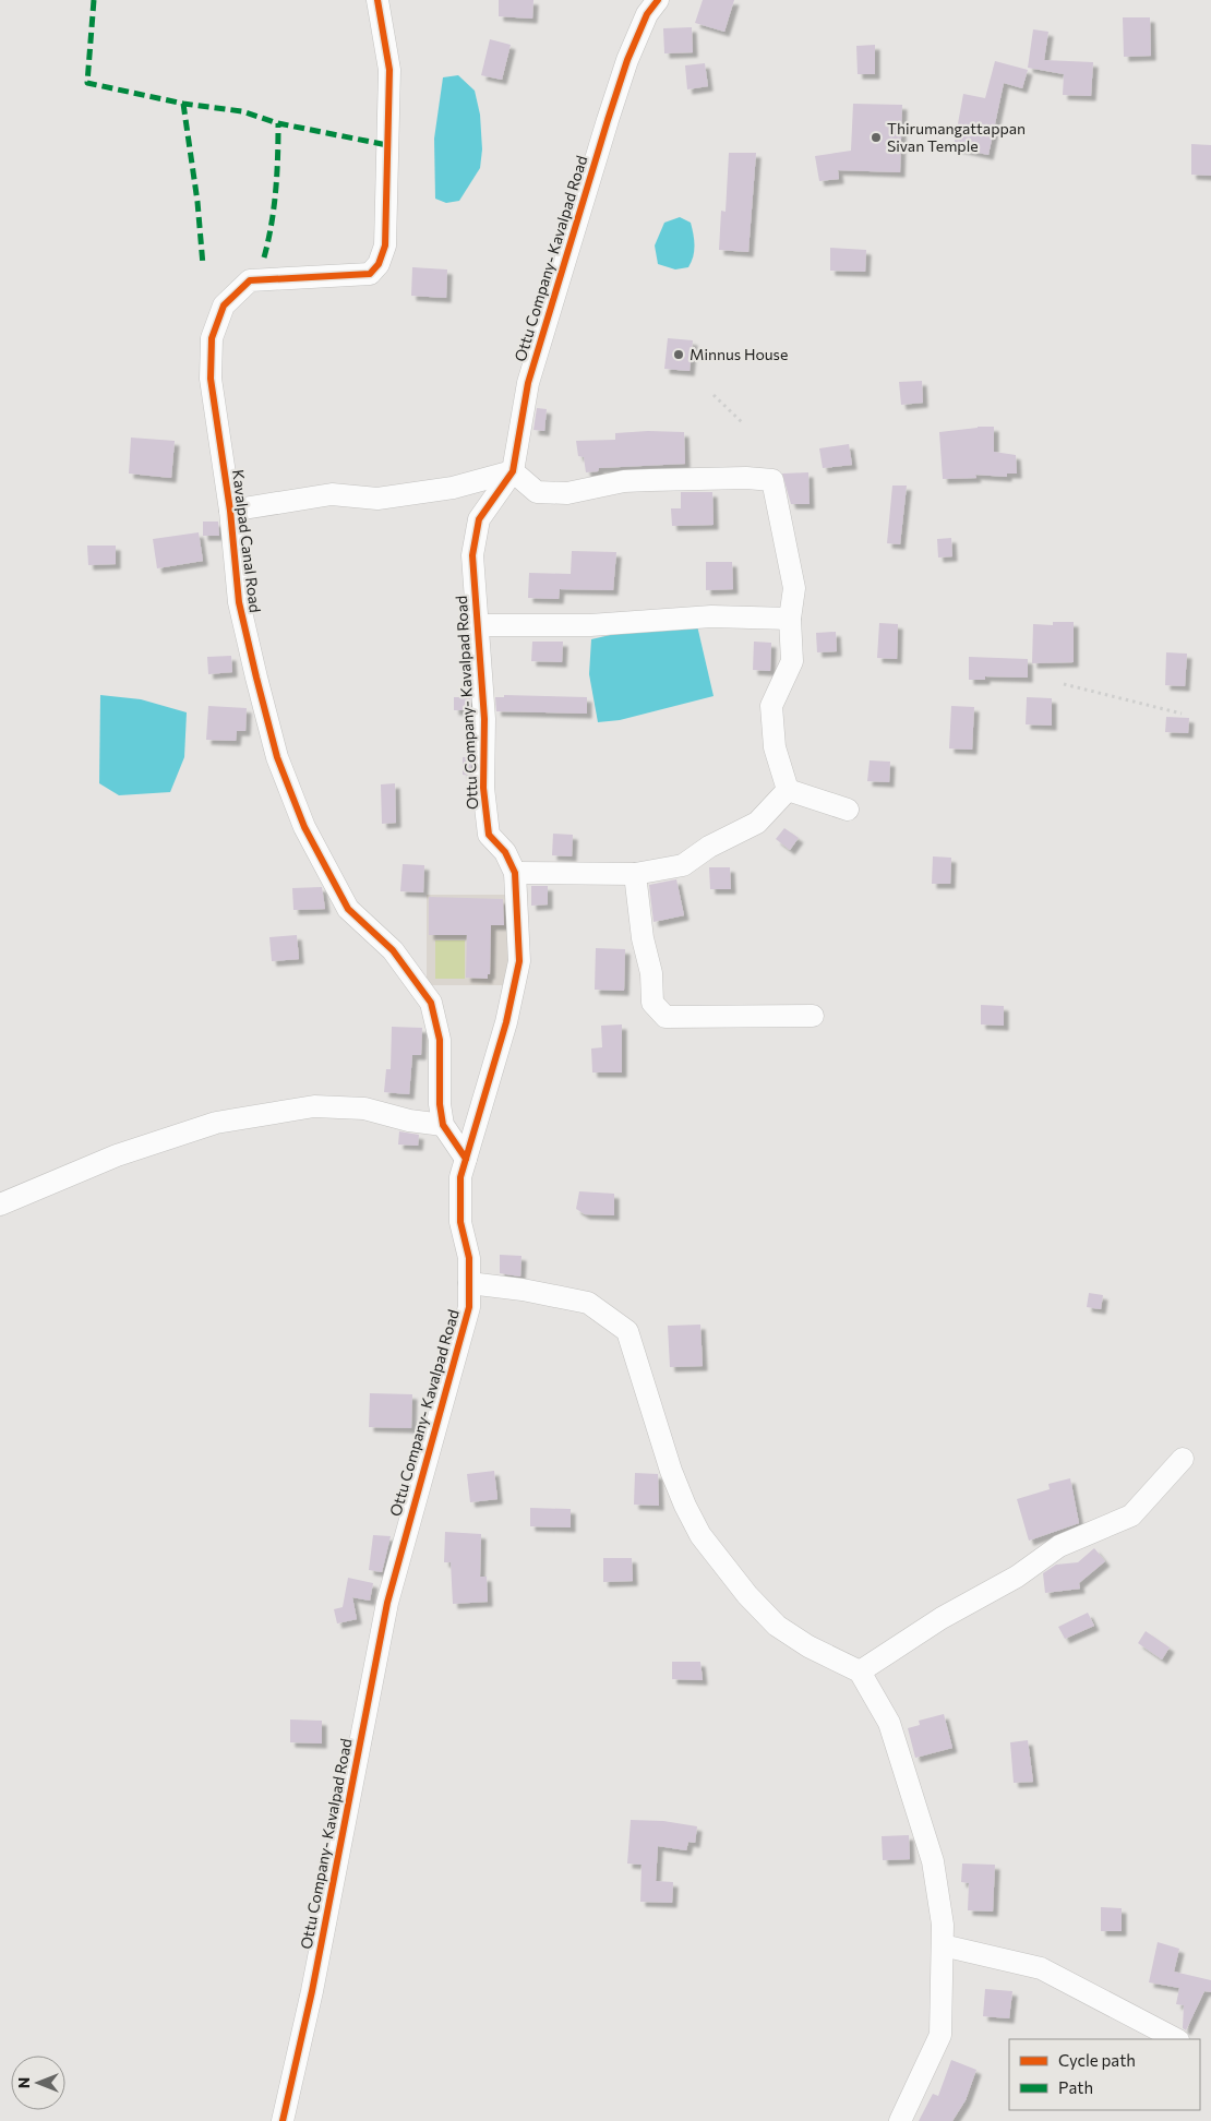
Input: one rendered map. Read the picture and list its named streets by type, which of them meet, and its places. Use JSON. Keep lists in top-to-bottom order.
{
  "streets": {
    "street": ["Ottu Company- Kavalpad Road", "Kavalpad Canal Road"]
  },
  "crossings": [
    ["Ottu Company- Kavalpad Road", "Kavalpad Canal Road"]
  ],
  "places": ["Thirumangattappan Sivan Temple", "Minnus House"],
  "legend": ["Cycle path", "Path"],
  "north": "left"
}
